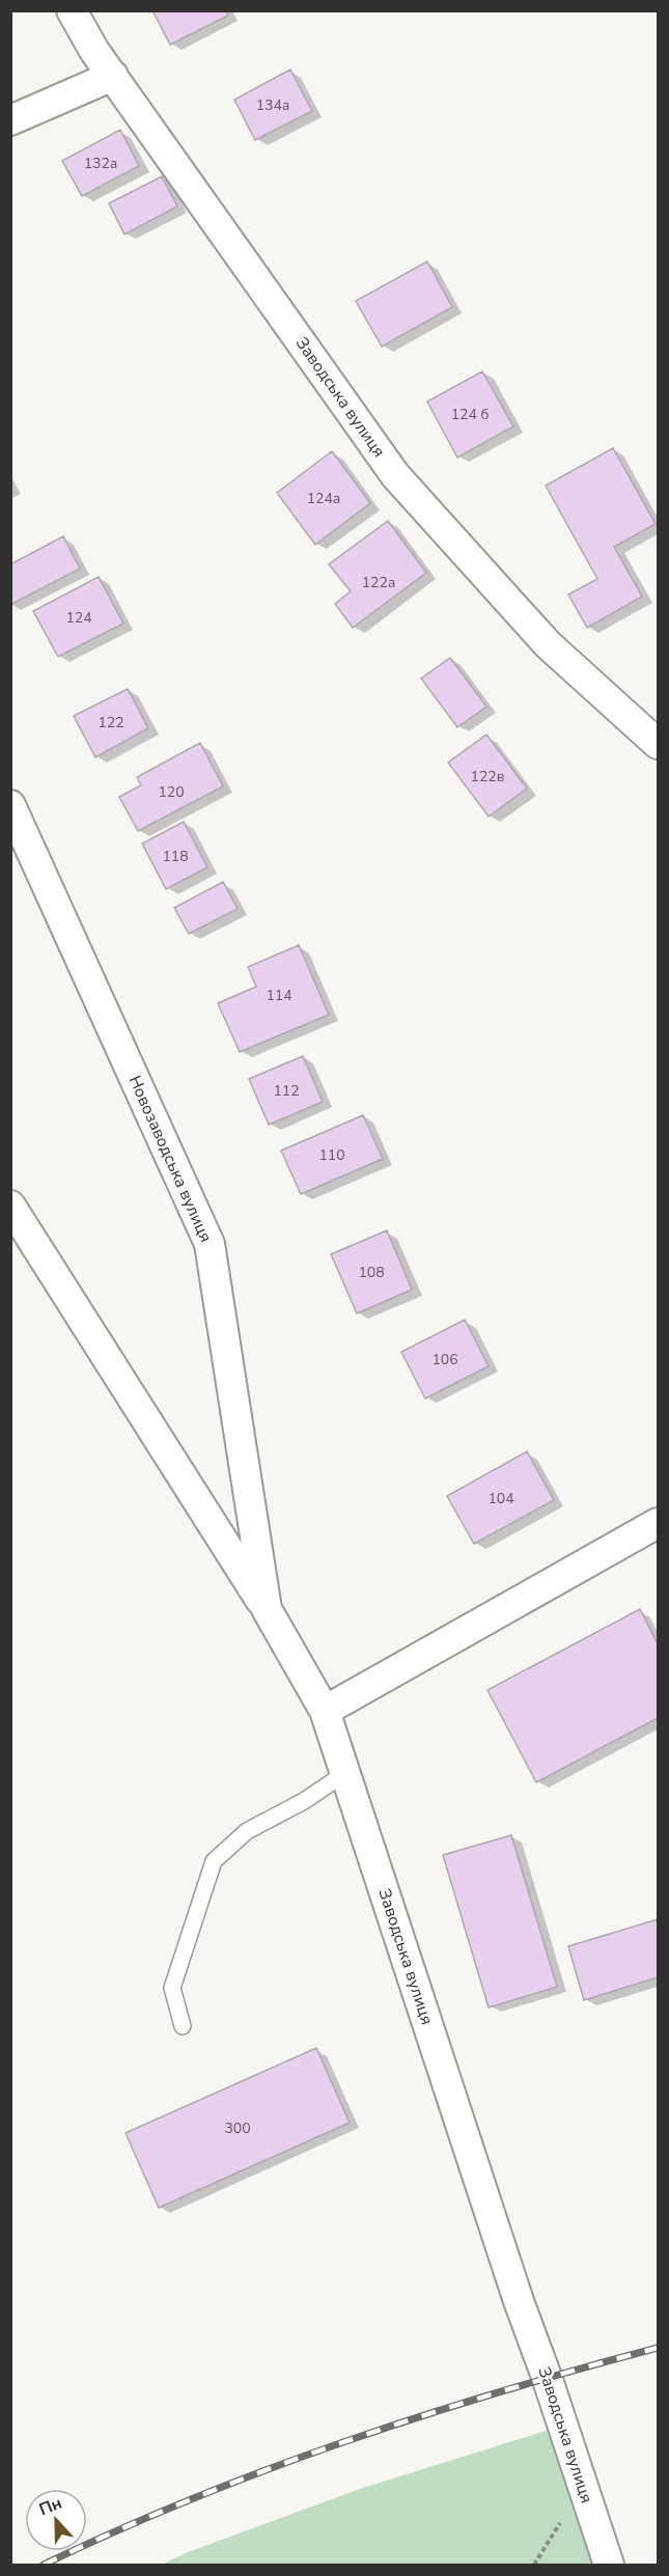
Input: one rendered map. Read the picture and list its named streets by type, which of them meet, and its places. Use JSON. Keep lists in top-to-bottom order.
{
  "streets": {
    "street": ["Заводська вулиця", "Новозаводська вулиця"]
  },
  "crossings": [
    ["Заводська вулиця", "Новозаводська вулиця"]
  ],
  "house_numbers": [
    "134а",
    "132а",
    "124 б",
    "124а",
    "122а",
    "124",
    "122",
    "122в",
    "120",
    "118",
    "114",
    "112",
    "110",
    "108",
    "106",
    "104",
    "300"
  ],
  "north": "top"
}
